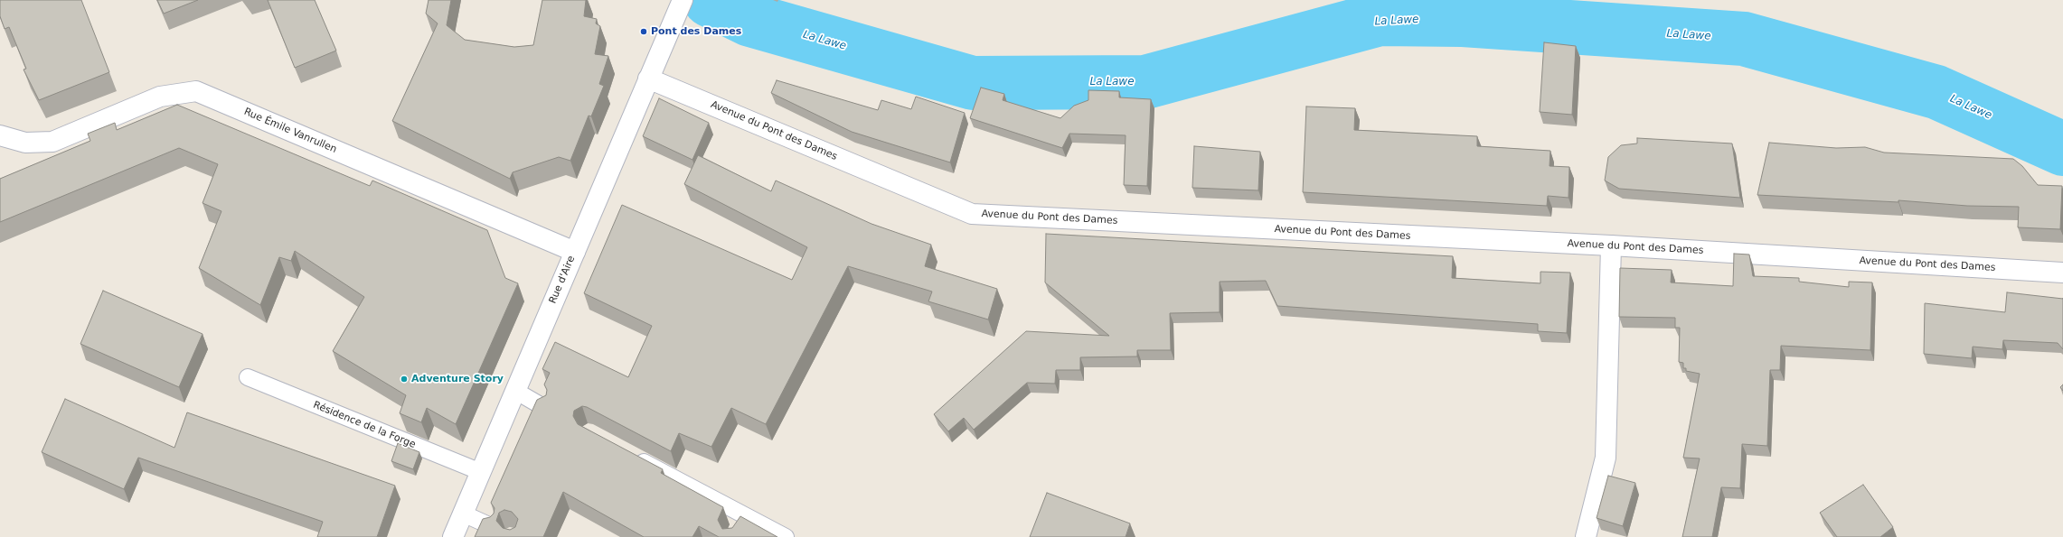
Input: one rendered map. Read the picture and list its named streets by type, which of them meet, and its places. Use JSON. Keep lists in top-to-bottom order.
{
  "streets": {
    "street": ["Rue Émile Vanrullen", "Avenue du Pont des Dames", "Rue d'Aire"],
    "lane": ["Résidence de la Forge"]
  },
  "crossings": [
    ["Rue Émile Vanrullen", "Rue d'Aire"],
    ["Avenue du Pont des Dames", "Rue d'Aire"],
    ["Rue d'Aire", "Résidence de la Forge"]
  ],
  "water": ["La Lawe"],
  "places": ["Pont des Dames", "Adventure Story"]
}
